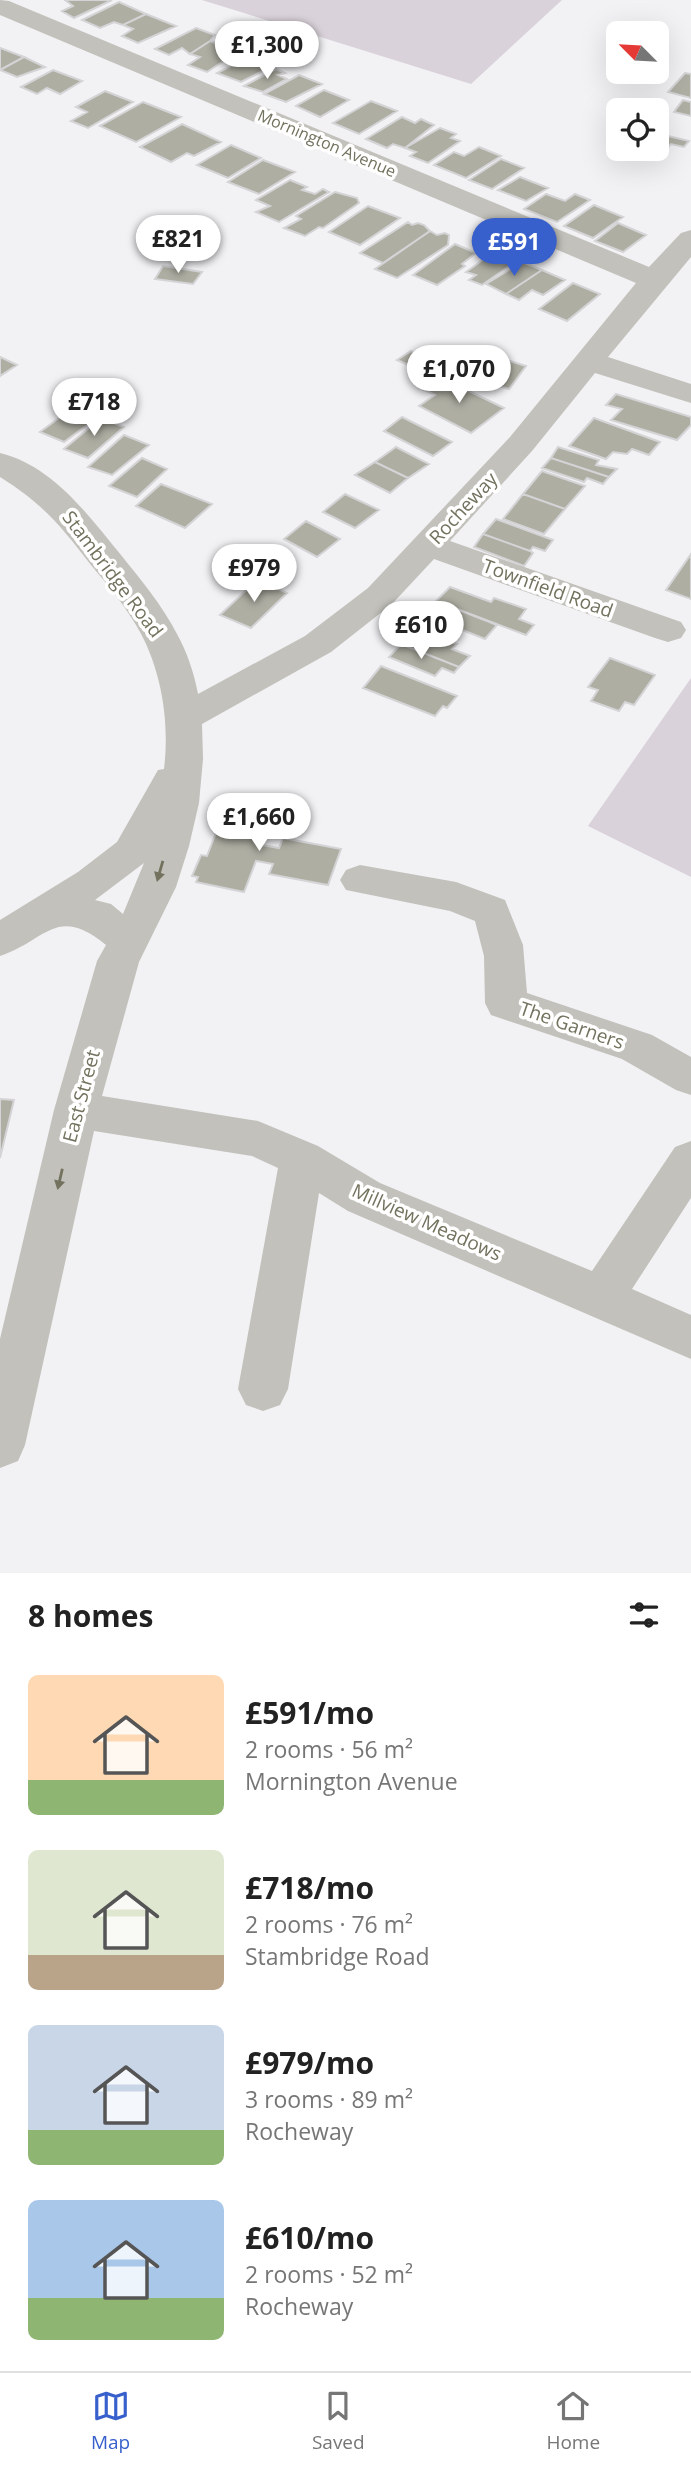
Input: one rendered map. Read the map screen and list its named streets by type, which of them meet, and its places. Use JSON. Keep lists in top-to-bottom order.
{
  "streets": {
    "street": [
      "Mornington Avenue",
      "Rocheway",
      "Stambridge Road",
      "Townfield Road",
      "The Garners",
      "East Street",
      "Millview Meadows"
    ]
  },
  "crossings": [
    ["Mornington Avenue", "Rocheway"],
    ["Rocheway", "Stambridge Road"],
    ["Rocheway", "Townfield Road"],
    ["Rocheway", "East Street"],
    ["Stambridge Road", "East Street"],
    ["East Street", "Millview Meadows"]
  ],
  "north": "top left",
  "page": {
    "price": [
      "£1,300",
      "£821",
      "£591",
      "£1,070",
      "£718",
      "£979",
      "£610",
      "£1,660"
    ],
    "heading": "8 homes",
    "list": [
      {
        "name": "£591/mo",
        "note": "2 rooms · 56 m² · Mornington Avenue"
      },
      {
        "name": "£718/mo",
        "note": "2 rooms · 76 m² · Stambridge Road"
      },
      {
        "name": "£979/mo",
        "note": "3 rooms · 89 m² · Rocheway"
      },
      {
        "name": "£610/mo",
        "note": "2 rooms · 52 m² · Rocheway"
      }
    ],
    "tabs": ["Map", "Saved", "Home"]
  }
}
